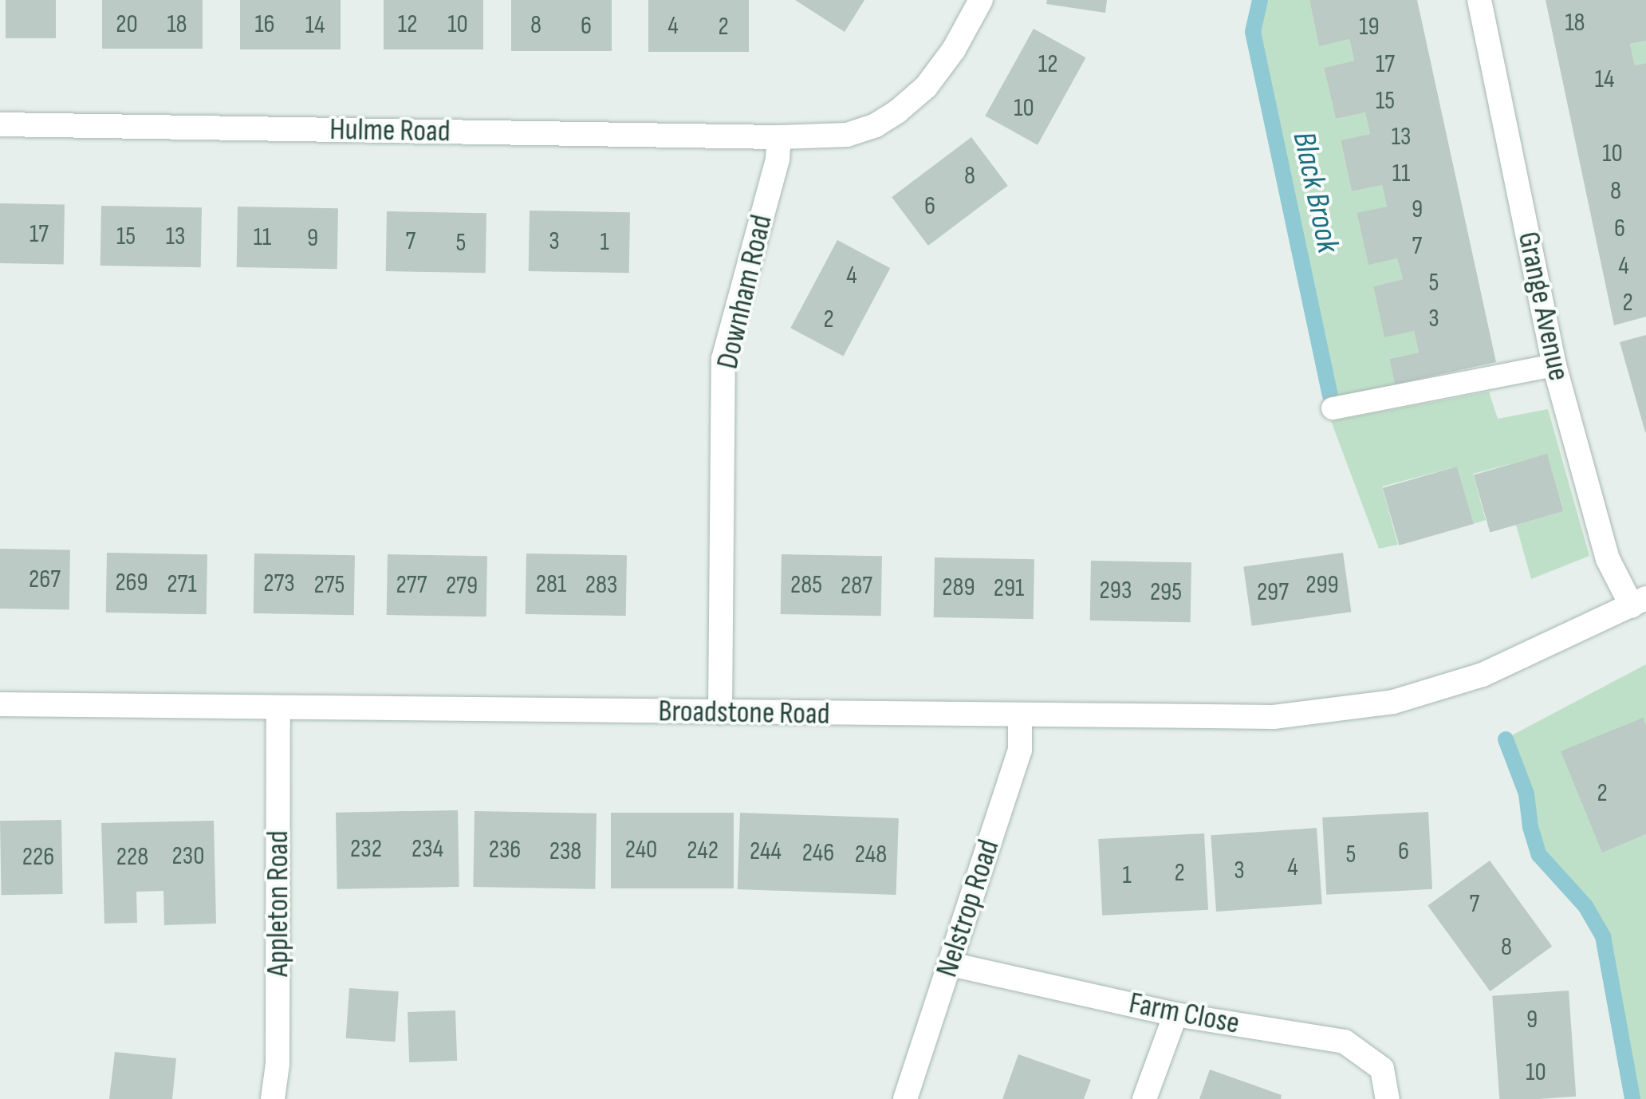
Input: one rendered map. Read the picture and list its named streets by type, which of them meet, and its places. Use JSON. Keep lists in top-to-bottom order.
{
  "streets": {
    "street": [
      "Hulme Road",
      "Downham Road",
      "Grange Avenue",
      "Broadstone Road",
      "Appleton Road",
      "Nelstrop Road",
      "Farm Close"
    ]
  },
  "crossings": [
    ["Hulme Road", "Downham Road"],
    ["Downham Road", "Broadstone Road"],
    ["Grange Avenue", "Broadstone Road"],
    ["Broadstone Road", "Appleton Road"],
    ["Broadstone Road", "Nelstrop Road"],
    ["Nelstrop Road", "Farm Close"]
  ],
  "water": ["Black Brook"],
  "house_numbers": [
    "18",
    "20",
    "18",
    "16",
    "12",
    "10",
    "14",
    "8",
    "6",
    "4",
    "2",
    "19",
    "12",
    "17",
    "14",
    "15",
    "10",
    "13",
    "10",
    "11",
    "8",
    "8",
    "6",
    "9",
    "6",
    "17",
    "15",
    "13",
    "11",
    "9",
    "7",
    "3",
    "1",
    "5",
    "7",
    "4",
    "4",
    "5",
    "2",
    "3",
    "2",
    "267",
    "269",
    "273",
    "271",
    "281",
    "275",
    "277",
    "283",
    "285",
    "299",
    "279",
    "287",
    "289",
    "291",
    "293",
    "295",
    "297",
    "2",
    "232",
    "234",
    "236",
    "240",
    "242",
    "238",
    "244",
    "6",
    "246",
    "248",
    "5",
    "230",
    "226",
    "228",
    "4",
    "3",
    "2",
    "1",
    "7",
    "8",
    "9",
    "10"
  ]
}
